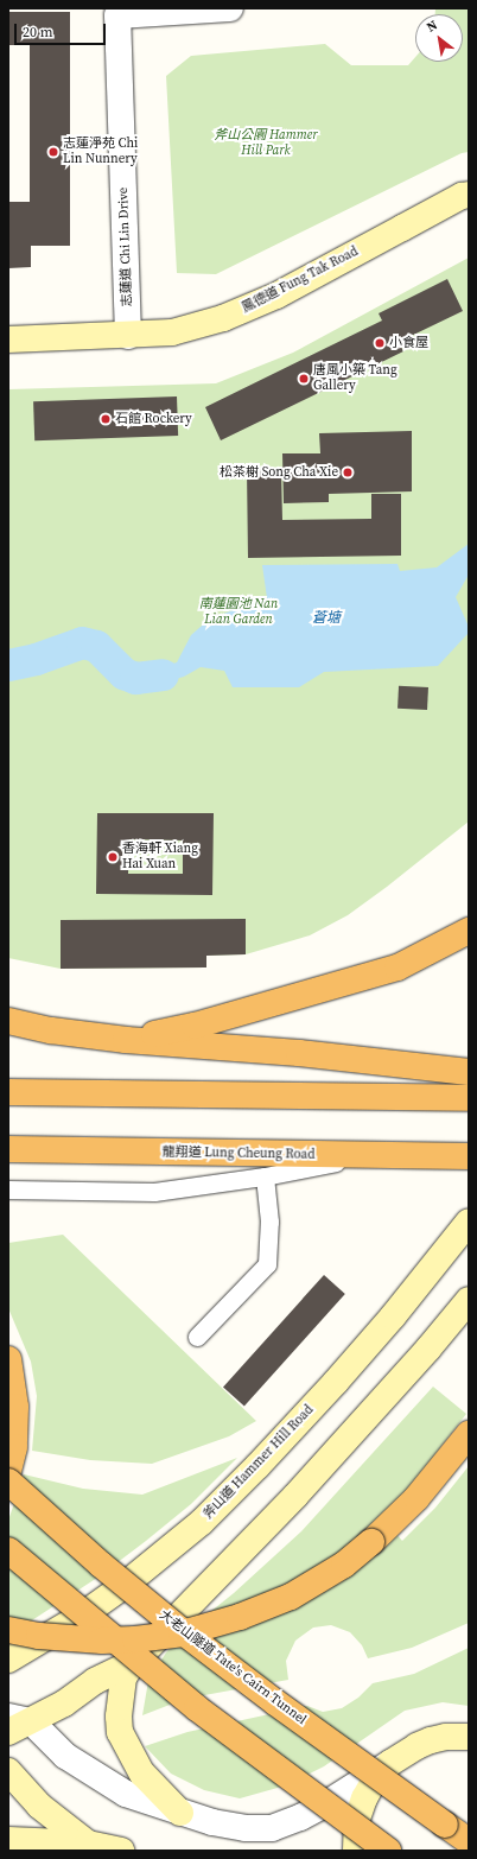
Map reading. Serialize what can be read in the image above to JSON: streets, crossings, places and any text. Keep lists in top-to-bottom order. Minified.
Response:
{"streets":{"highway":["龍翔道 Lung Cheung Road","大老山隧道 Tate's Cairn Tunnel"],"main road":["鳳德道 Fung Tak Road","斧山道 Hammer Hill Road"],"street":["志蓮道 Chi Lin Drive"]},"crossings":[["志蓮道 Chi Lin Drive","鳳德道 Fung Tak Road"]],"water":["蒼塘"],"parks":["斧山公園 Hammer Hill Park","南蓮園池 Nan Lian Garden"],"places":["志蓮淨苑 Chi Lin Nunnery","小食屋","唐風小築 Tang Gallery","石館 Rockery","松茶榭 Song Cha Xie","香海軒 Xiang Hai Xuan"],"scale_bar":"20 m","north":"top left"}
